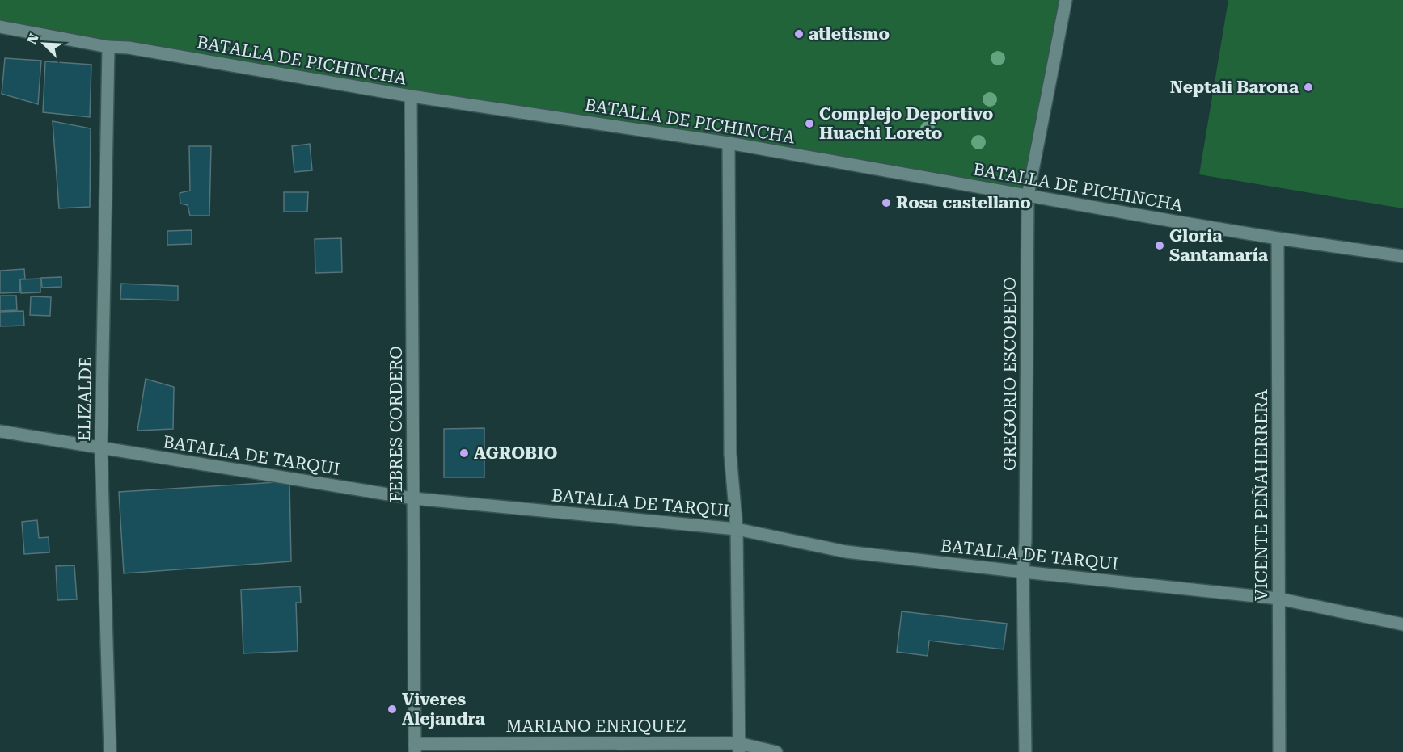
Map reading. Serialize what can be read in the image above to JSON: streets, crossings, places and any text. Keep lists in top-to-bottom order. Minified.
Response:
{"streets":{"street":["BATALLA DE PICHINCHA","GREGORIO ESCOBEDO","ELIZALDE","FEBRES CORDERO","BATALLA DE TARQUI","VICENTE PEÑAHERRERA","MARIANO ENRIQUEZ"]},"crossings":[["BATALLA DE PICHINCHA","GREGORIO ESCOBEDO"],["BATALLA DE PICHINCHA","ELIZALDE"],["BATALLA DE PICHINCHA","FEBRES CORDERO"],["BATALLA DE PICHINCHA","VICENTE PEÑAHERRERA"],["GREGORIO ESCOBEDO","BATALLA DE TARQUI"],["ELIZALDE","BATALLA DE TARQUI"],["FEBRES CORDERO","BATALLA DE TARQUI"],["FEBRES CORDERO","MARIANO ENRIQUEZ"],["BATALLA DE TARQUI","VICENTE PEÑAHERRERA"]],"places":["atletismo","Neptali Barona","Complejo Deportivo Huachi Loreto","Rosa castellano","Gloria Santamaría","AGROBIO","Viveres Alejandra"],"north":"top left"}
